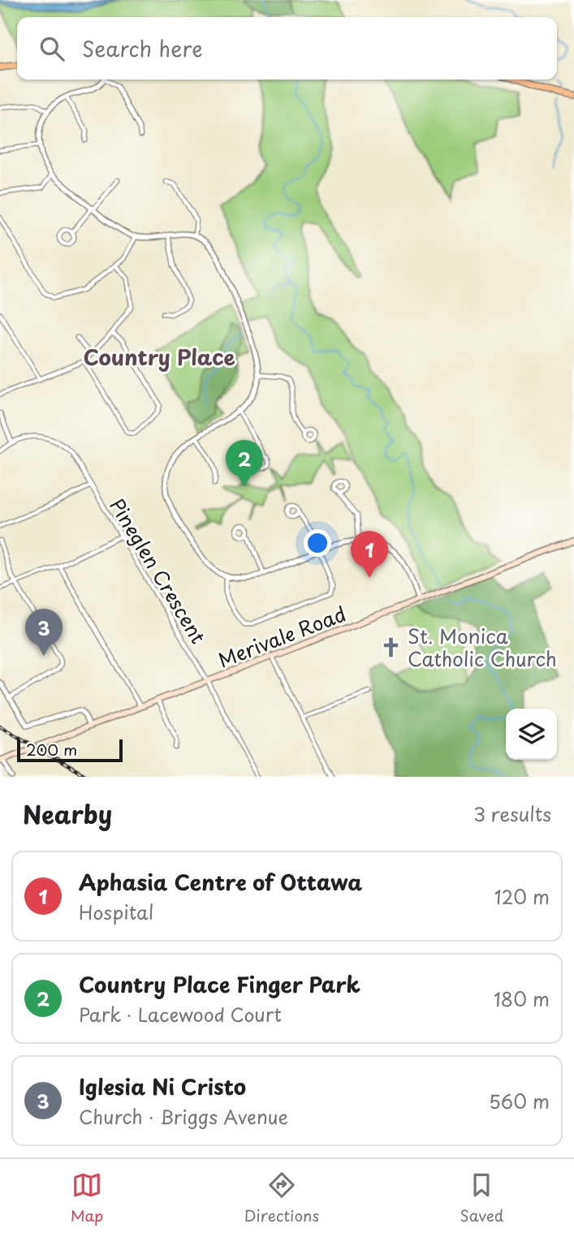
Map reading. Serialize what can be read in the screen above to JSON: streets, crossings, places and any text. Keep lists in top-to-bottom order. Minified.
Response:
{"streets":{"main road":["Merivale Road"],"street":["Pineglen Crescent"]},"crossings":[["Pineglen Crescent","Merivale Road"]],"districts":["Country Place"],"places":{"church":["St. Monica Catholic Church"]},"scale_bar":"200 m","page":{"search":"Search here","pins":["2","1","3"],"scale":"200 m","heading":["Nearby","3 results"],"list":[{"mark":"1","name":"Aphasia Centre of Ottawa","note":"Hospital","value":"120 m"},{"mark":"2","name":"Country Place Finger Park","note":"Park · Lacewood Court","value":"180 m"},{"mark":"3","name":"Iglesia Ni Cristo","note":"Church · Briggs Avenue","value":"560 m"}],"nav":["Map","Directions","Saved"]}}
